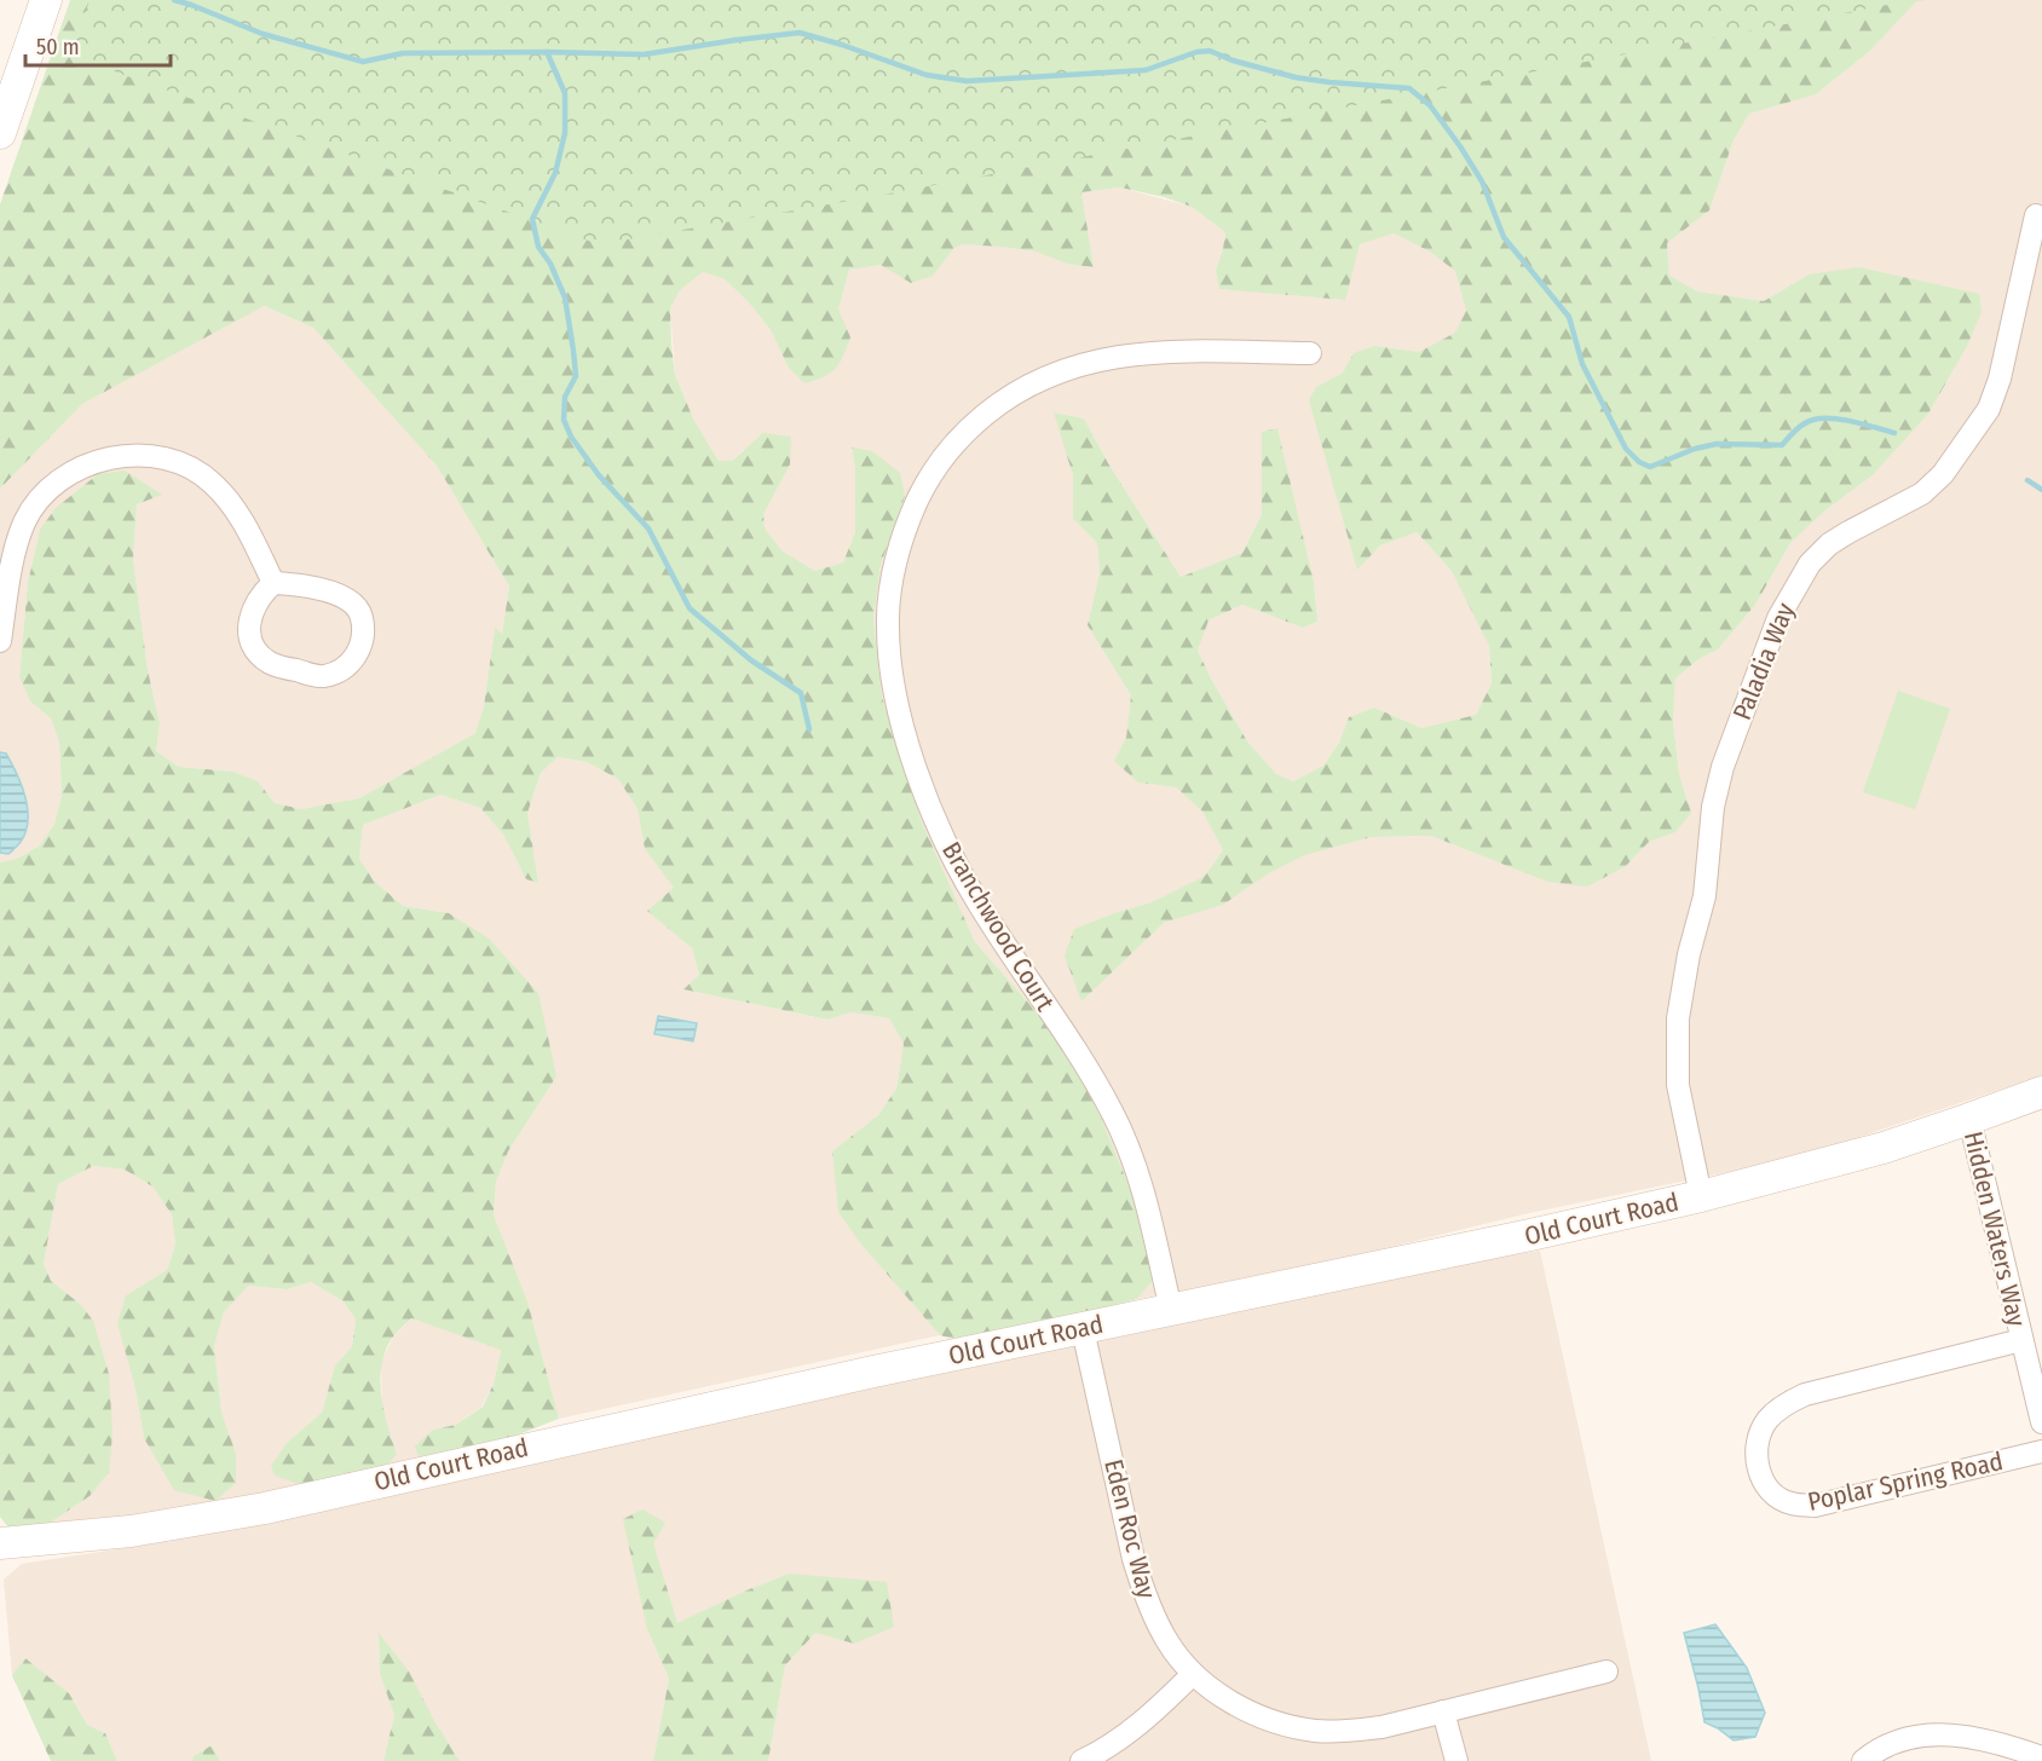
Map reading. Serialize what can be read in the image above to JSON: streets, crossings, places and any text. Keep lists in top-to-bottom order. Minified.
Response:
{"streets":{"main road":["Old Court Road"],"street":["Paladia Way","Branchwood Court","Hidden Waters Way","Poplar Spring Road","Eden Roc Way"]},"crossings":[["Paladia Way","Old Court Road"],["Branchwood Court","Old Court Road"],["Old Court Road","Hidden Waters Way"],["Old Court Road","Eden Roc Way"],["Hidden Waters Way","Poplar Spring Road"]],"scale_bar":"50 m"}
